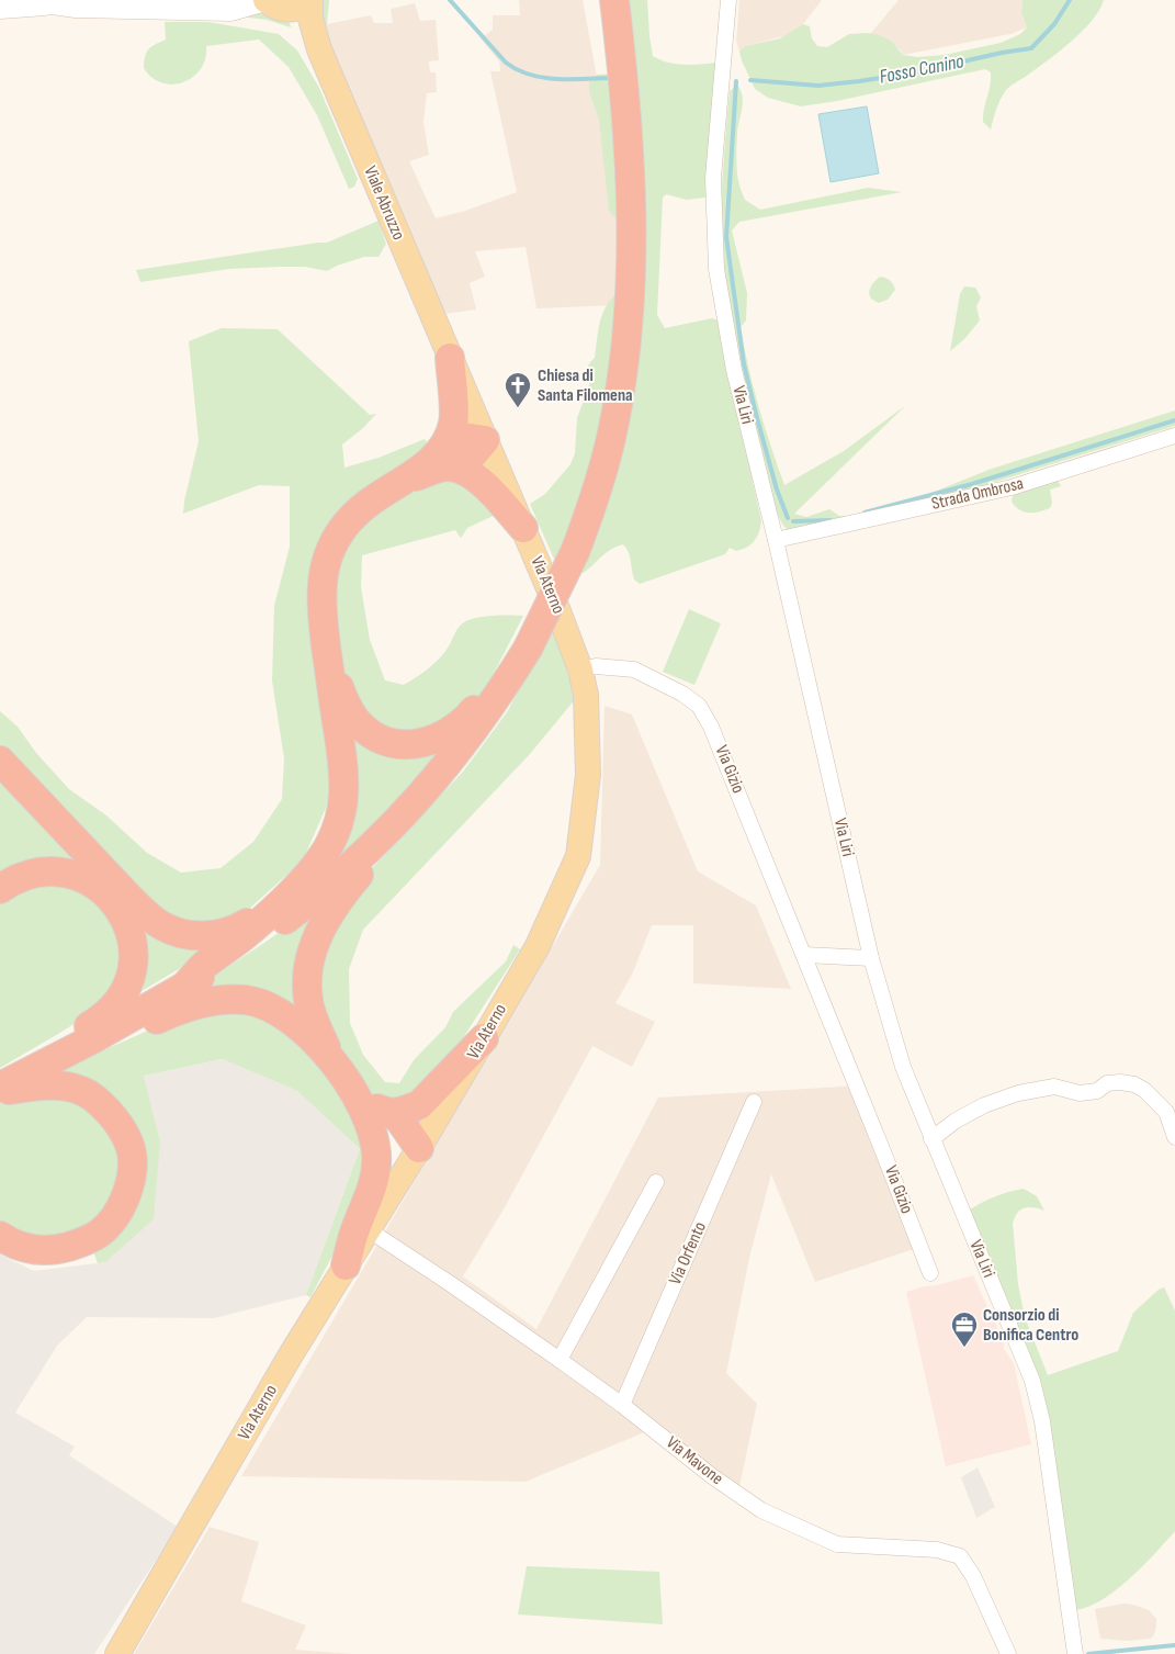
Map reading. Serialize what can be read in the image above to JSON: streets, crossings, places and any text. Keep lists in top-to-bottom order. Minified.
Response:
{"streets":{"main road":["Viale Abruzzo","Via Aterno"],"street":["Via Liri","Strada Ombrosa","Via Gizio","Via Orfento","Via Mavone"]},"crossings":[["Viale Abruzzo","Via Aterno"],["Via Liri","Strada Ombrosa"],["Via Aterno","Via Gizio"],["Via Aterno","Via Mavone"],["Via Orfento","Via Mavone"]],"water":["Fosso Canino"],"places":{"church":["Chiesa di Santa Filomena"],"office":["Consorzio di Bonifica Centro"]}}
